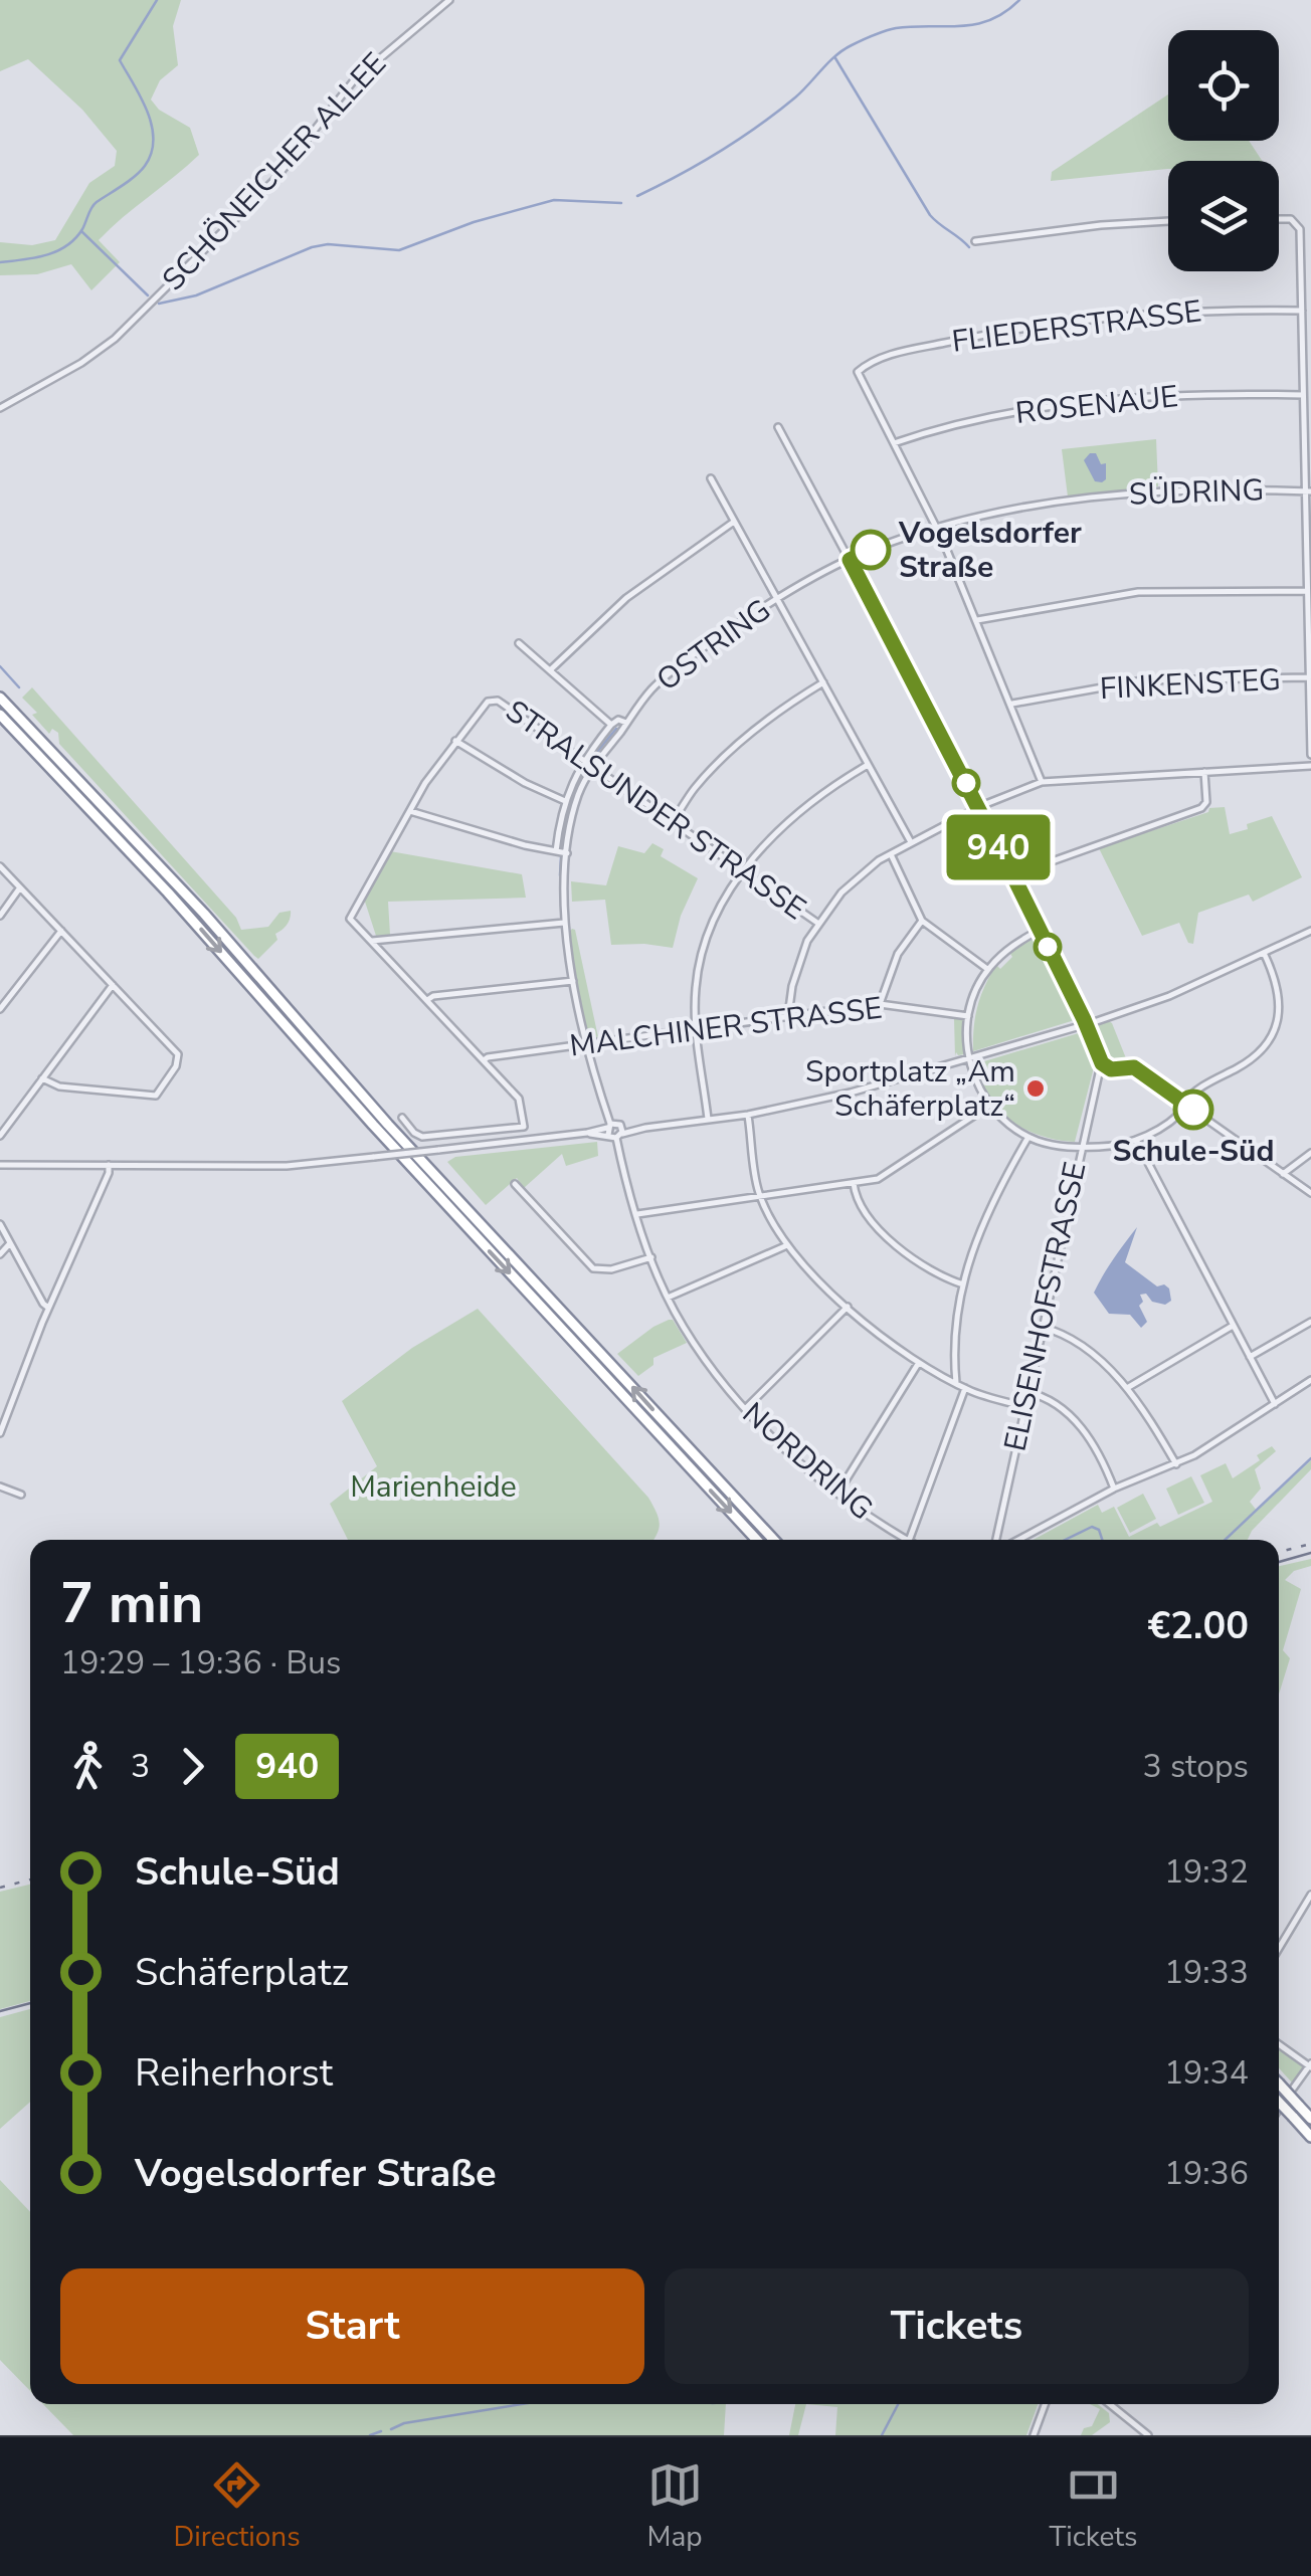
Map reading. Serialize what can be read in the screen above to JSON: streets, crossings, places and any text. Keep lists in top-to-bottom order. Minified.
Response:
{"streets":{"street":["SCHÖNEICHER ALLEE","FLIEDERSTRASSE","ROSENAUE","SÜDRING","OSTRING","FINKENSTEG","STRALSUNDER STRASSE","MALCHINER STRASSE","ELISENHOFSTRASSE","NORDRING"]},"crossings":[["FLIEDERSTRASSE","ROSENAUE"],["SÜDRING","OSTRING"],["OSTRING","STRALSUNDER STRASSE"],["OSTRING","MALCHINER STRASSE"]],"parks":["Marienheide"],"places":["Vogelsdorfer Straße","Sportplatz „Am Schäferplatz“","Schule-Süd"],"lines":["bus line 940"],"page":{"on_map":"940","heading":["7 min","19:29 – 19:36 · Bus","€2.00"],"legs":["3","940","3 stops"],"list":[{"name":"Schule-Süd","value":"19:32"},{"name":"Schäferplatz","value":"19:33"},{"name":"Reiherhorst","value":"19:34"},{"name":"Vogelsdorfer Straße","value":"19:36"}],"buttons":["Start","Tickets"],"tabs":["Directions","Map","Tickets"]}}
